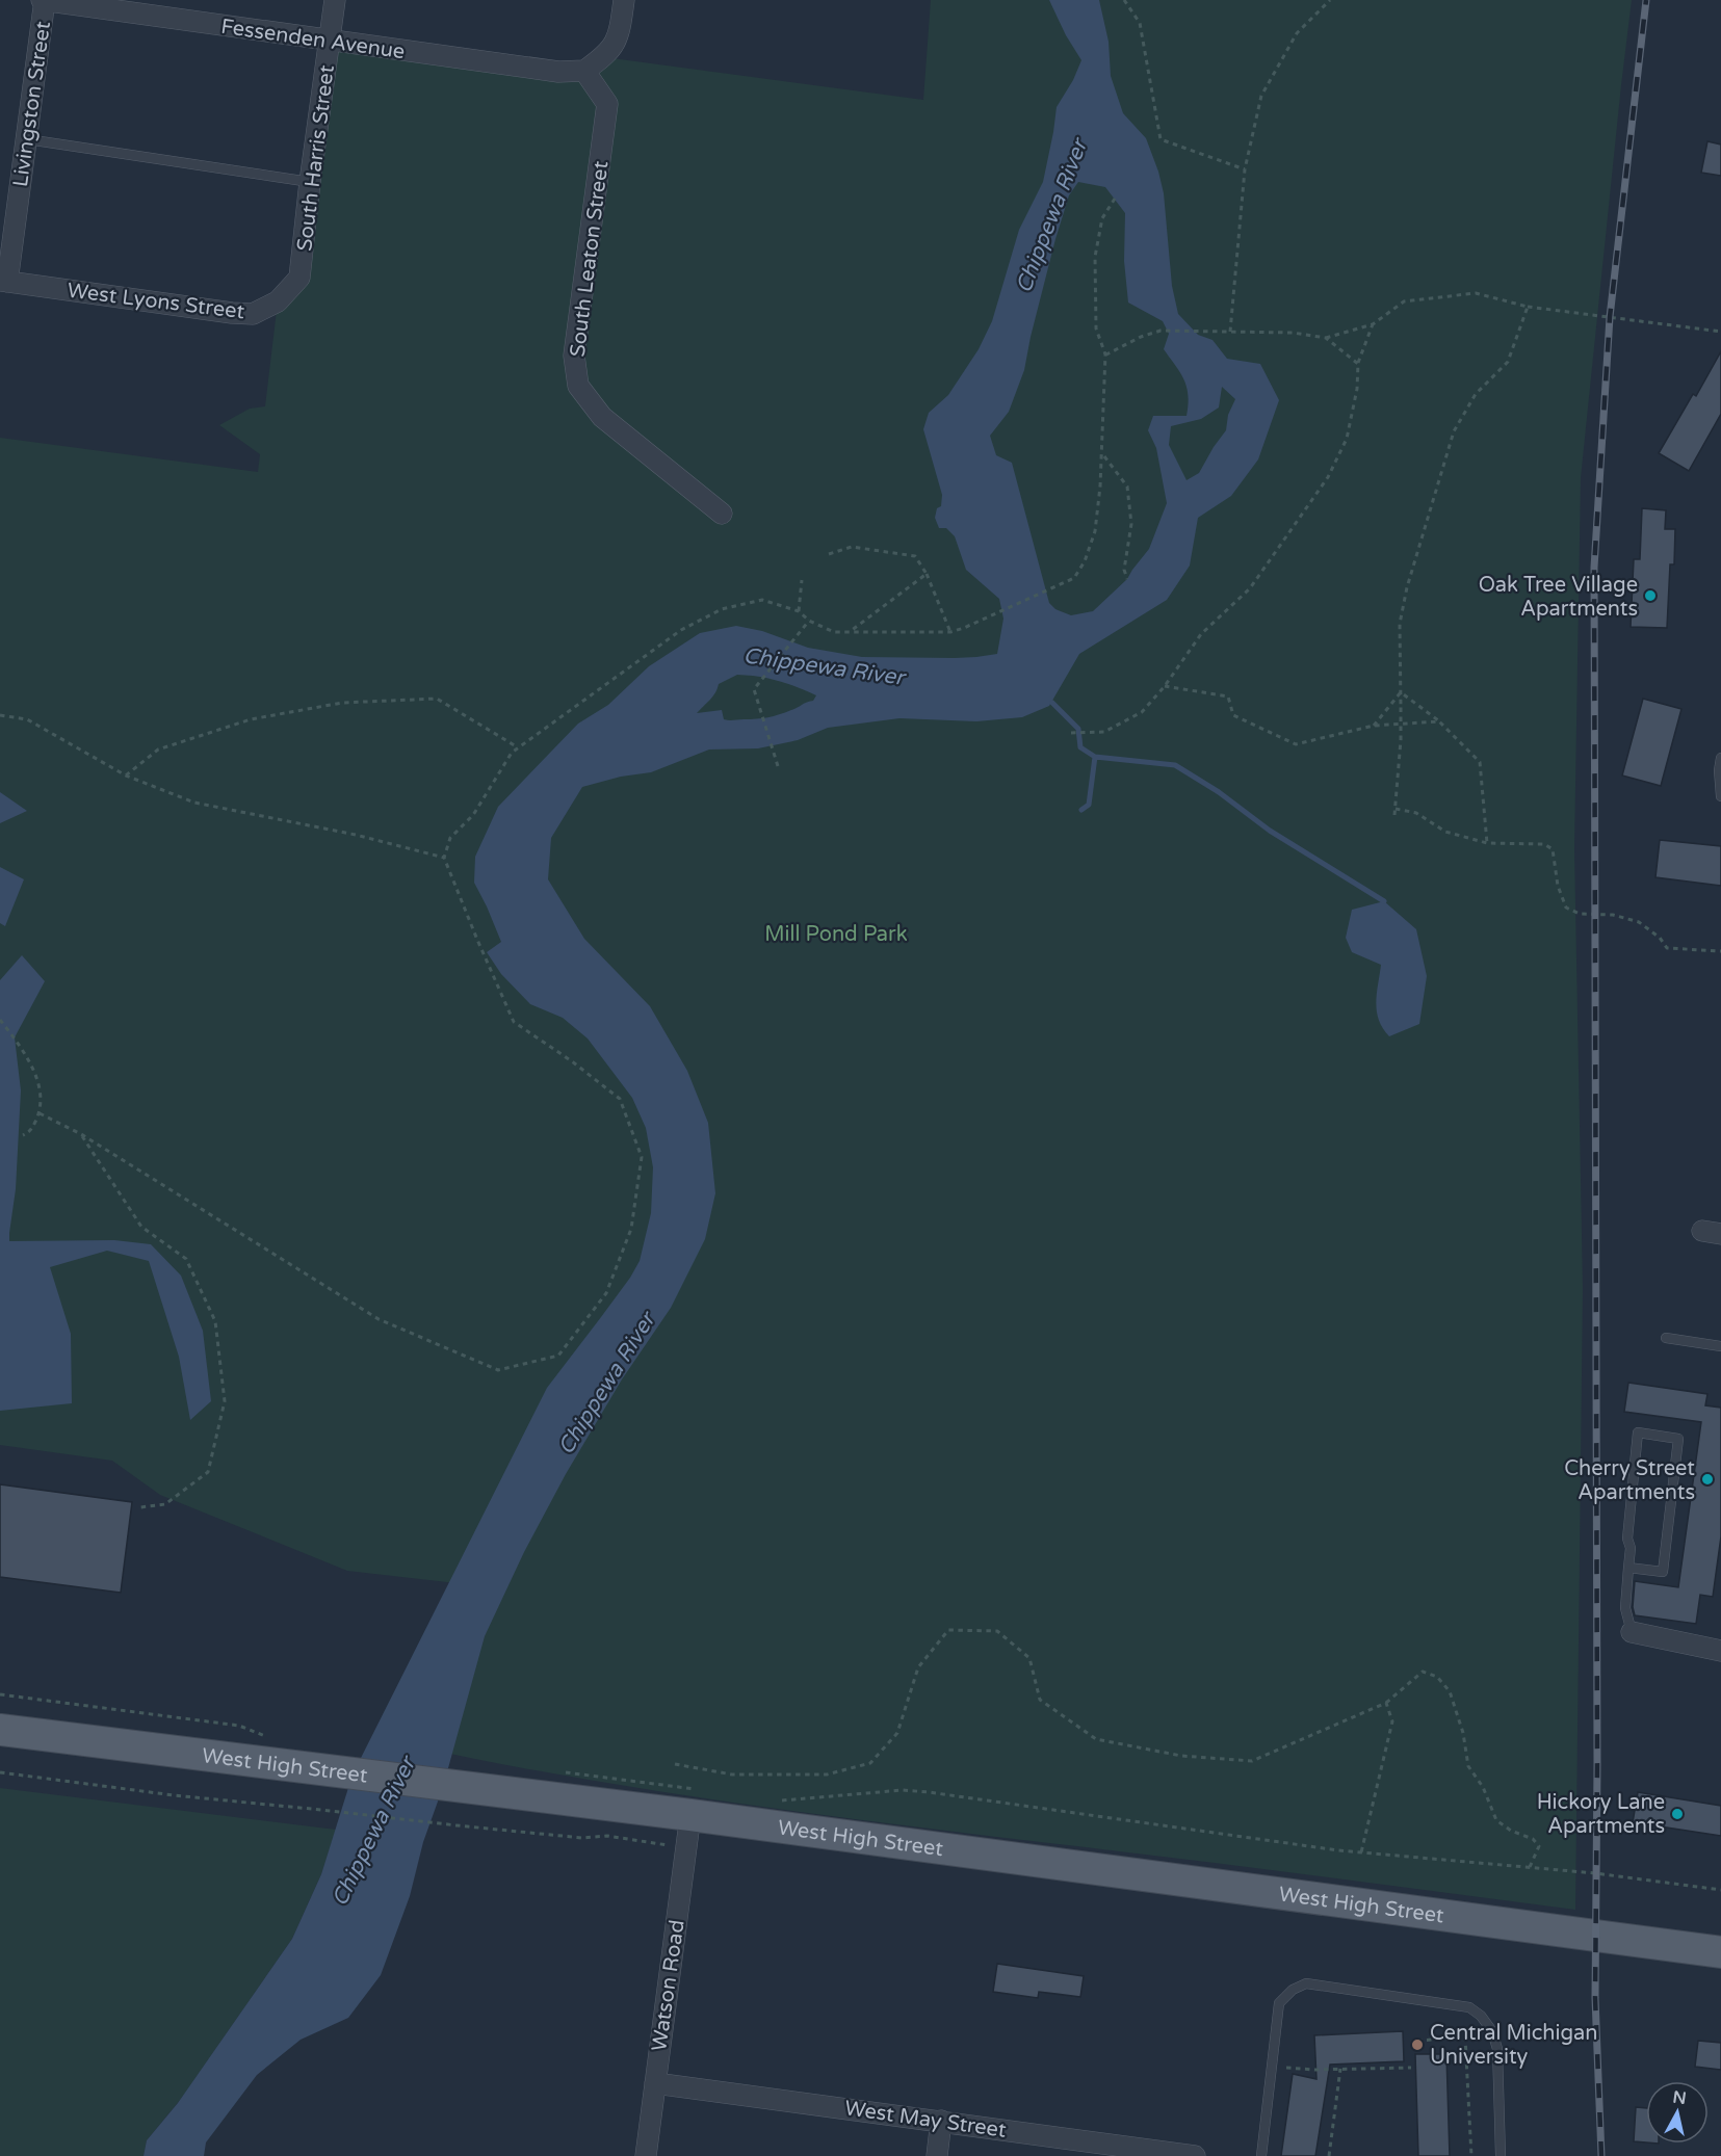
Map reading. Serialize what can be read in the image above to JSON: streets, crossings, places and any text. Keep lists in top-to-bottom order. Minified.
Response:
{"streets":{"main road":["West High Street"],"street":["Fessenden Avenue","Livingston Street","South Harris Street","South Leaton Street","West Lyons Street","Watson Road","West May Street"]},"crossings":[["Fessenden Avenue","Livingston Street"],["Fessenden Avenue","South Harris Street"],["Fessenden Avenue","South Leaton Street"],["Livingston Street","West Lyons Street"],["South Harris Street","West Lyons Street"],["West High Street","Watson Road"],["Watson Road","West May Street"]],"water":["Chippewa River"],"parks":["Mill Pond Park"],"places":["Oak Tree Village Apartments","Cherry Street Apartments","Hickory Lane Apartments","Central Michigan University"],"north":"top"}
